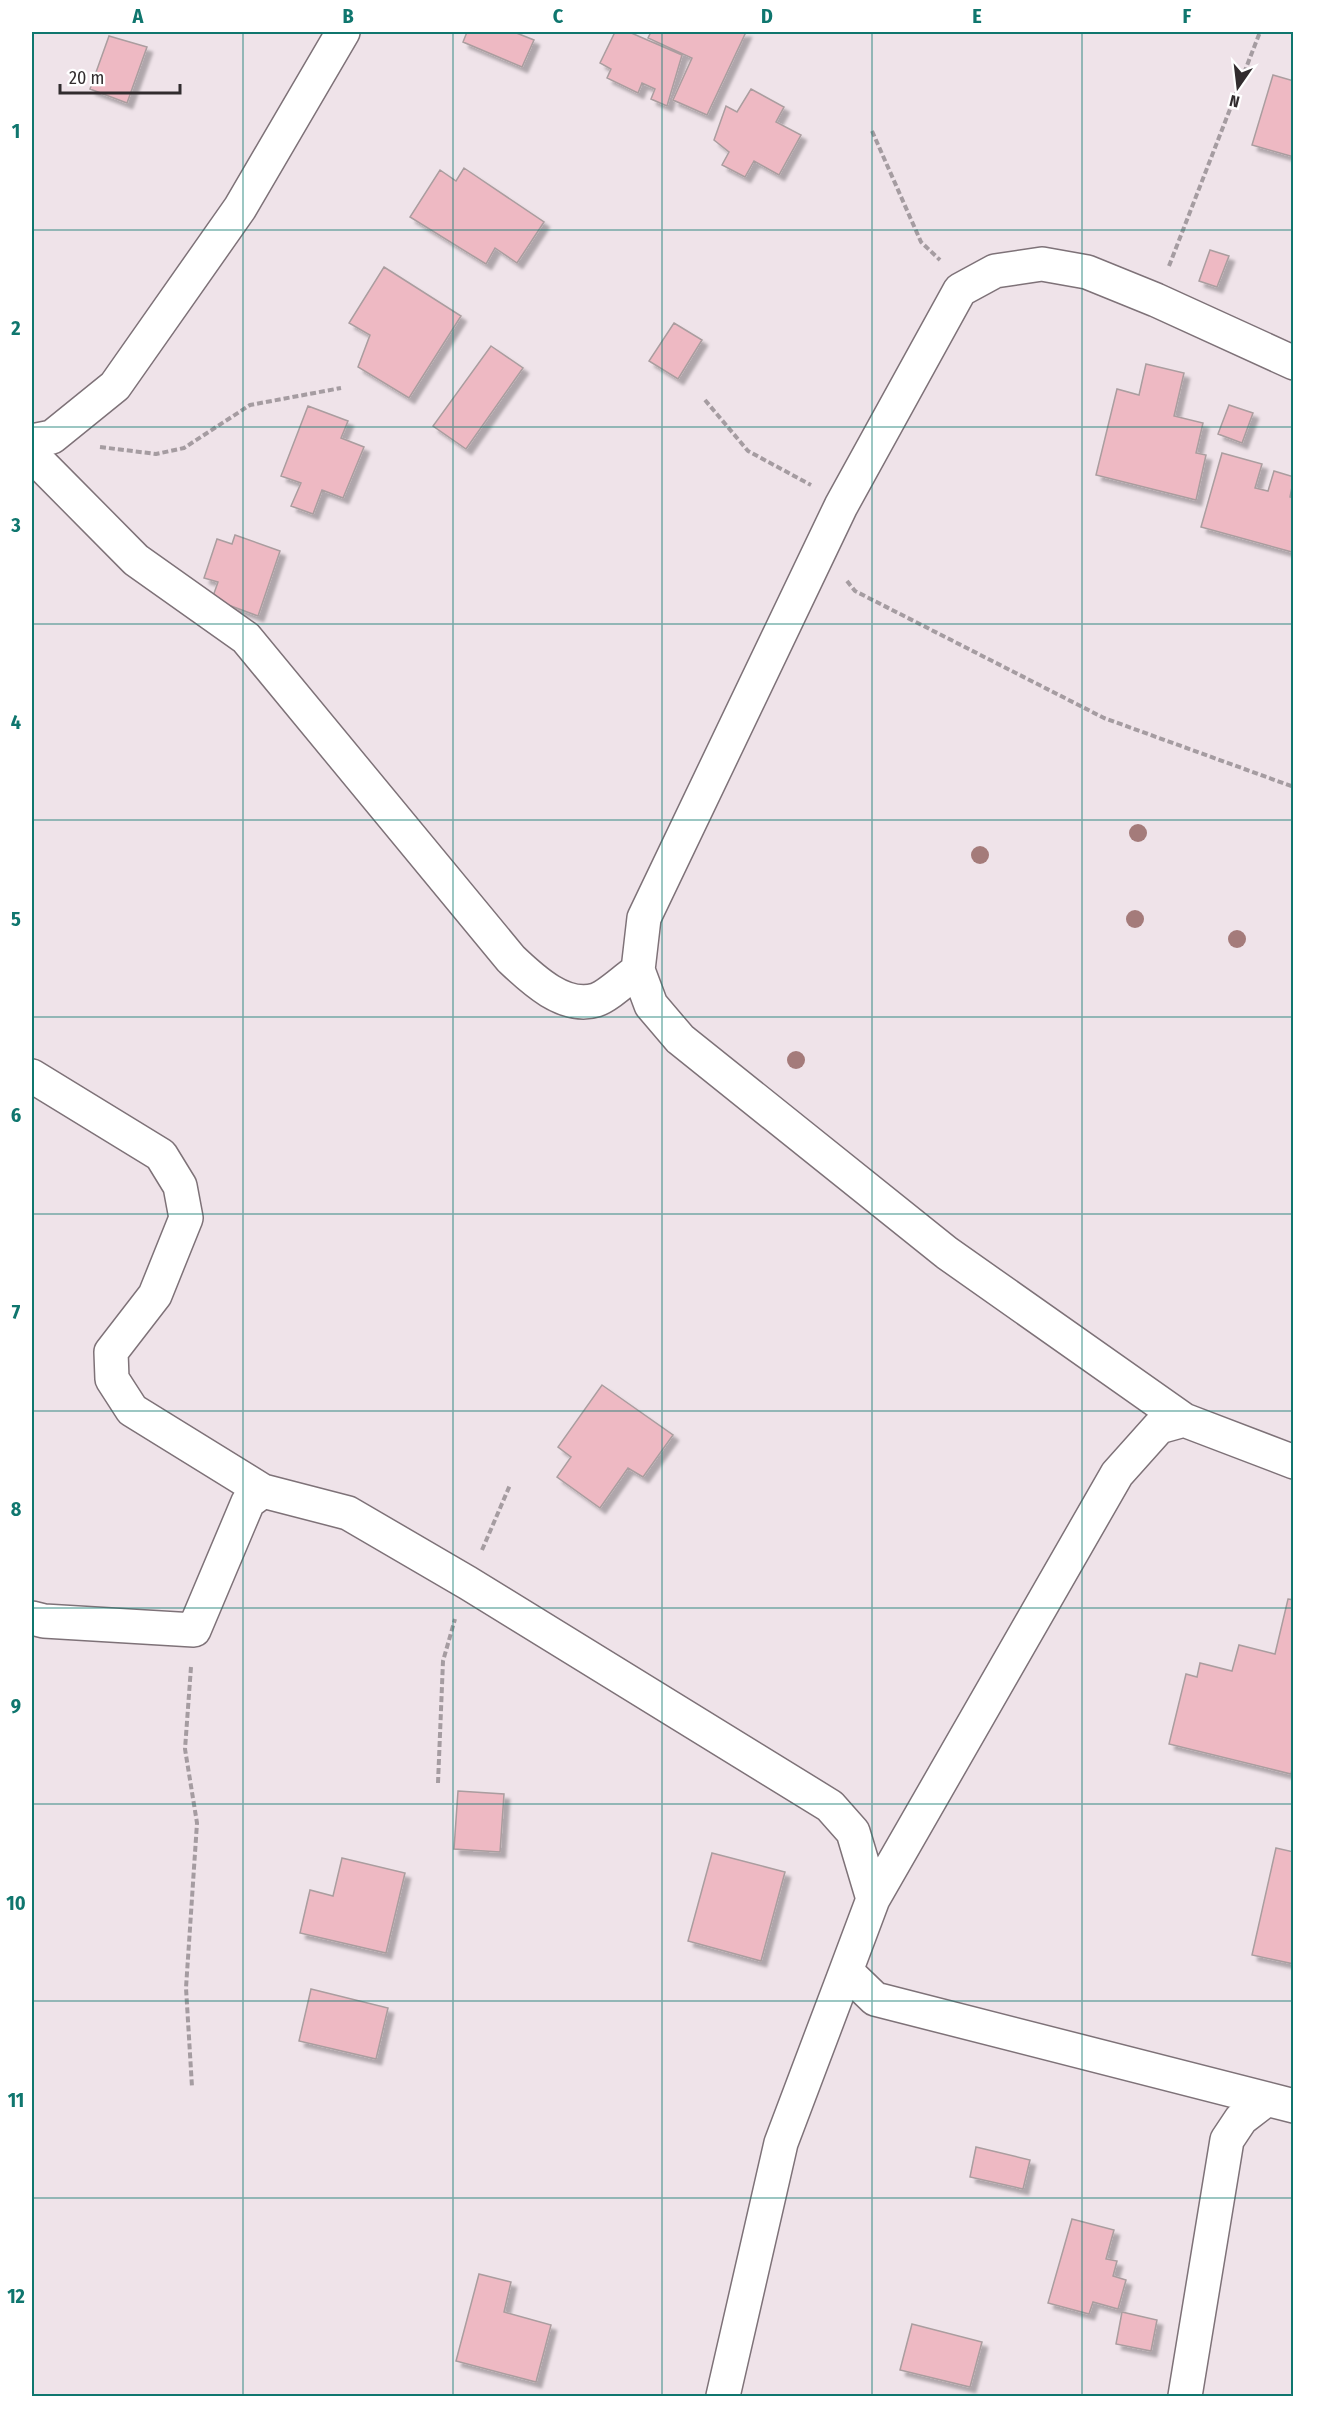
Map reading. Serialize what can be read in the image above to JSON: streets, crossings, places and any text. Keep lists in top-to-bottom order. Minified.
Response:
{"scale_bar":"20 m","north":"bottom","grid":{"columns":["A","B","C","D","E","F"],"rows":["1","2","3","4","5","6","7","8","9","10","11","12"]}}
